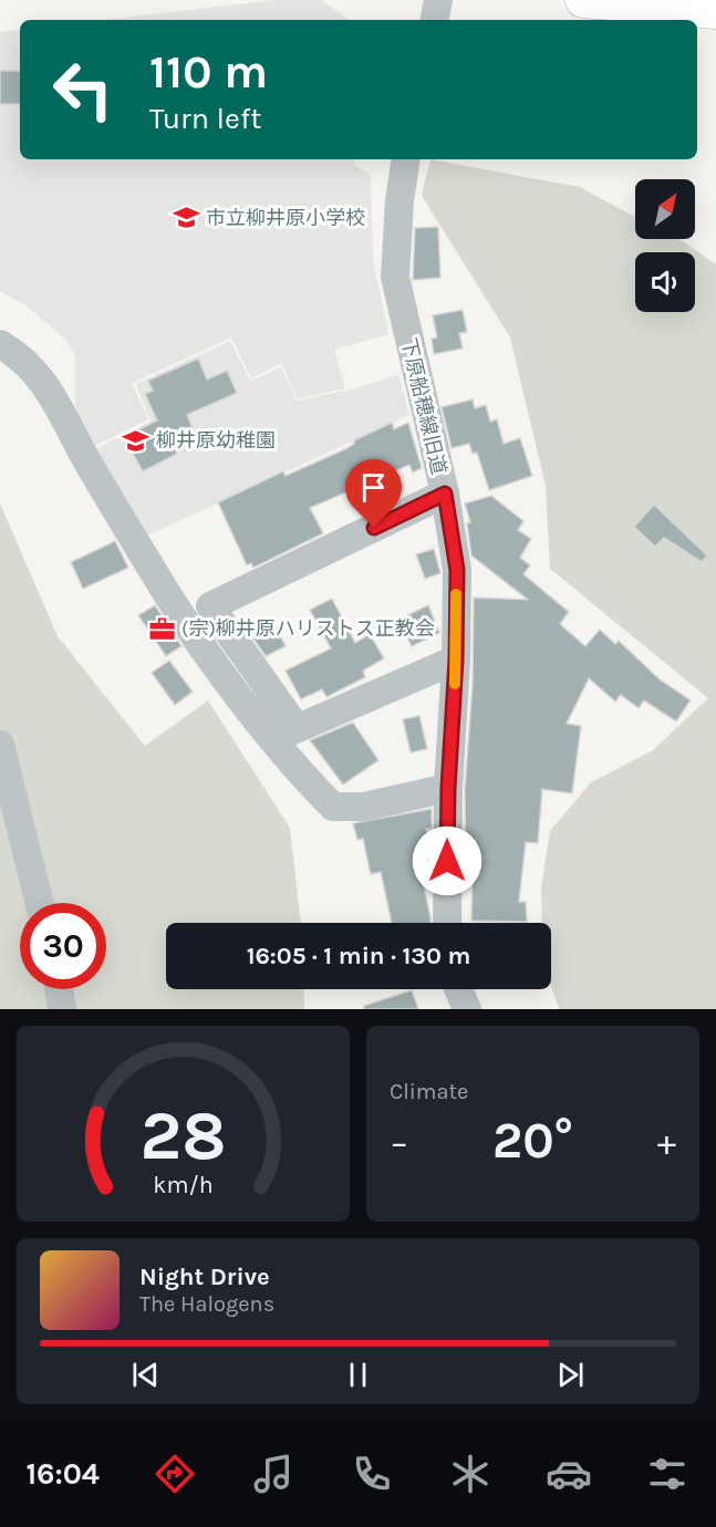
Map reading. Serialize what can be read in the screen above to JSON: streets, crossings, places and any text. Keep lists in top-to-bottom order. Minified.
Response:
{"streets":{"street":["下原船穂線旧道"]},"places":{"school or university":["市立柳井原小学校","柳井原幼稚園"],"office":["(宗)柳井原ハリストス正教会"]},"north":"top right","page":{"turn":["110 m","Turn left"],"limit":"30","trip":"16:05 · 1 min · 130 m","tile":"Climate","heat":["−","20°","+"],"song":["Night Drive","The Halogens"],"tabs":"16:04","gauge":["28","km/h"]}}
